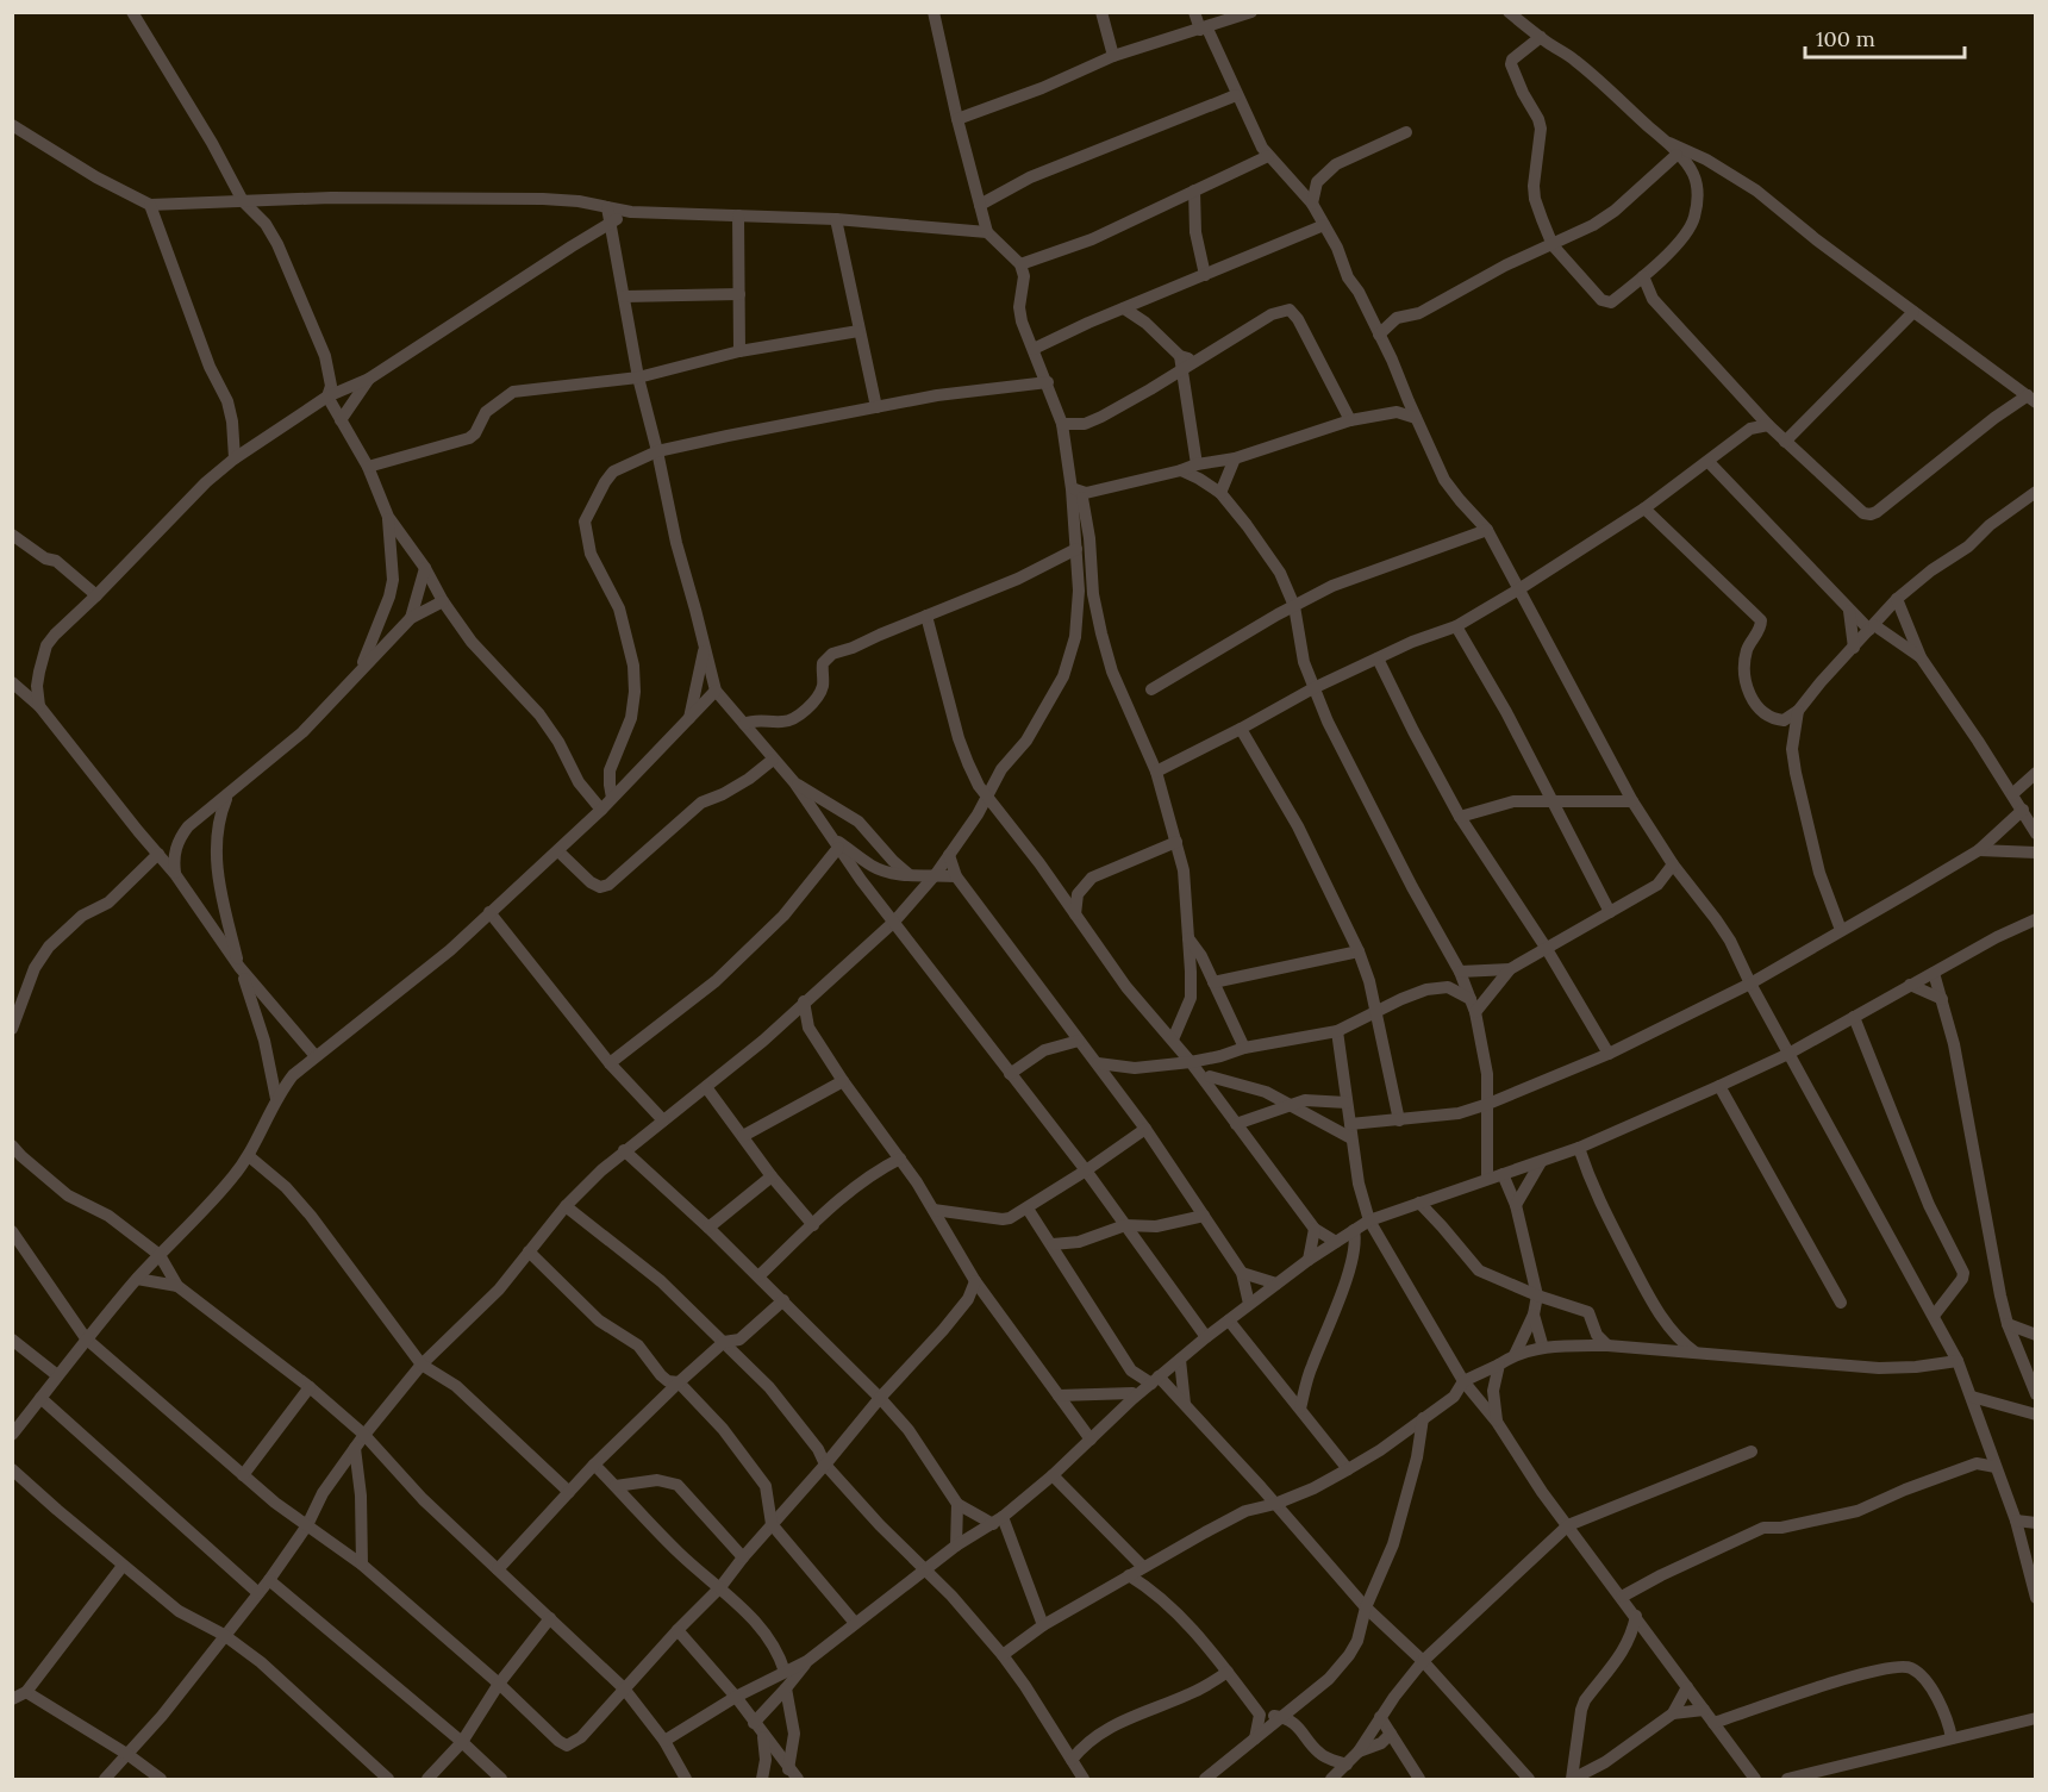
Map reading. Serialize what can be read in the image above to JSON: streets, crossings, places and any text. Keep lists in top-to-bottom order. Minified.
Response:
{"scale_bar":"100 m"}
